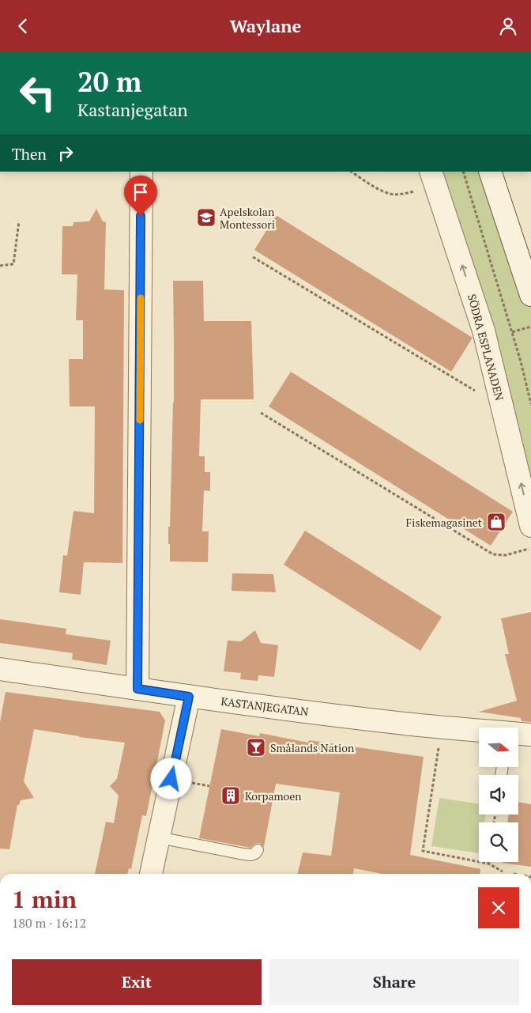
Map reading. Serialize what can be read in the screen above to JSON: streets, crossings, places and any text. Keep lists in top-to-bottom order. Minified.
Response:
{"streets":{"street":["SÖDRA ESPLANADEN","KASTANJEGATAN"]},"places":{"school or university":["Apelskolan Montessori"],"shop":["Fiskemagasinet"],"bar":["Smålands Nation"],"building":["Korpamoen"]},"north":"right","page":{"header":"Waylane","turn":["20 m","Kastanjegatan"],"then":"Then","heading":["1 min","180 m · 16:12"],"buttons":["Exit","Share"]}}
